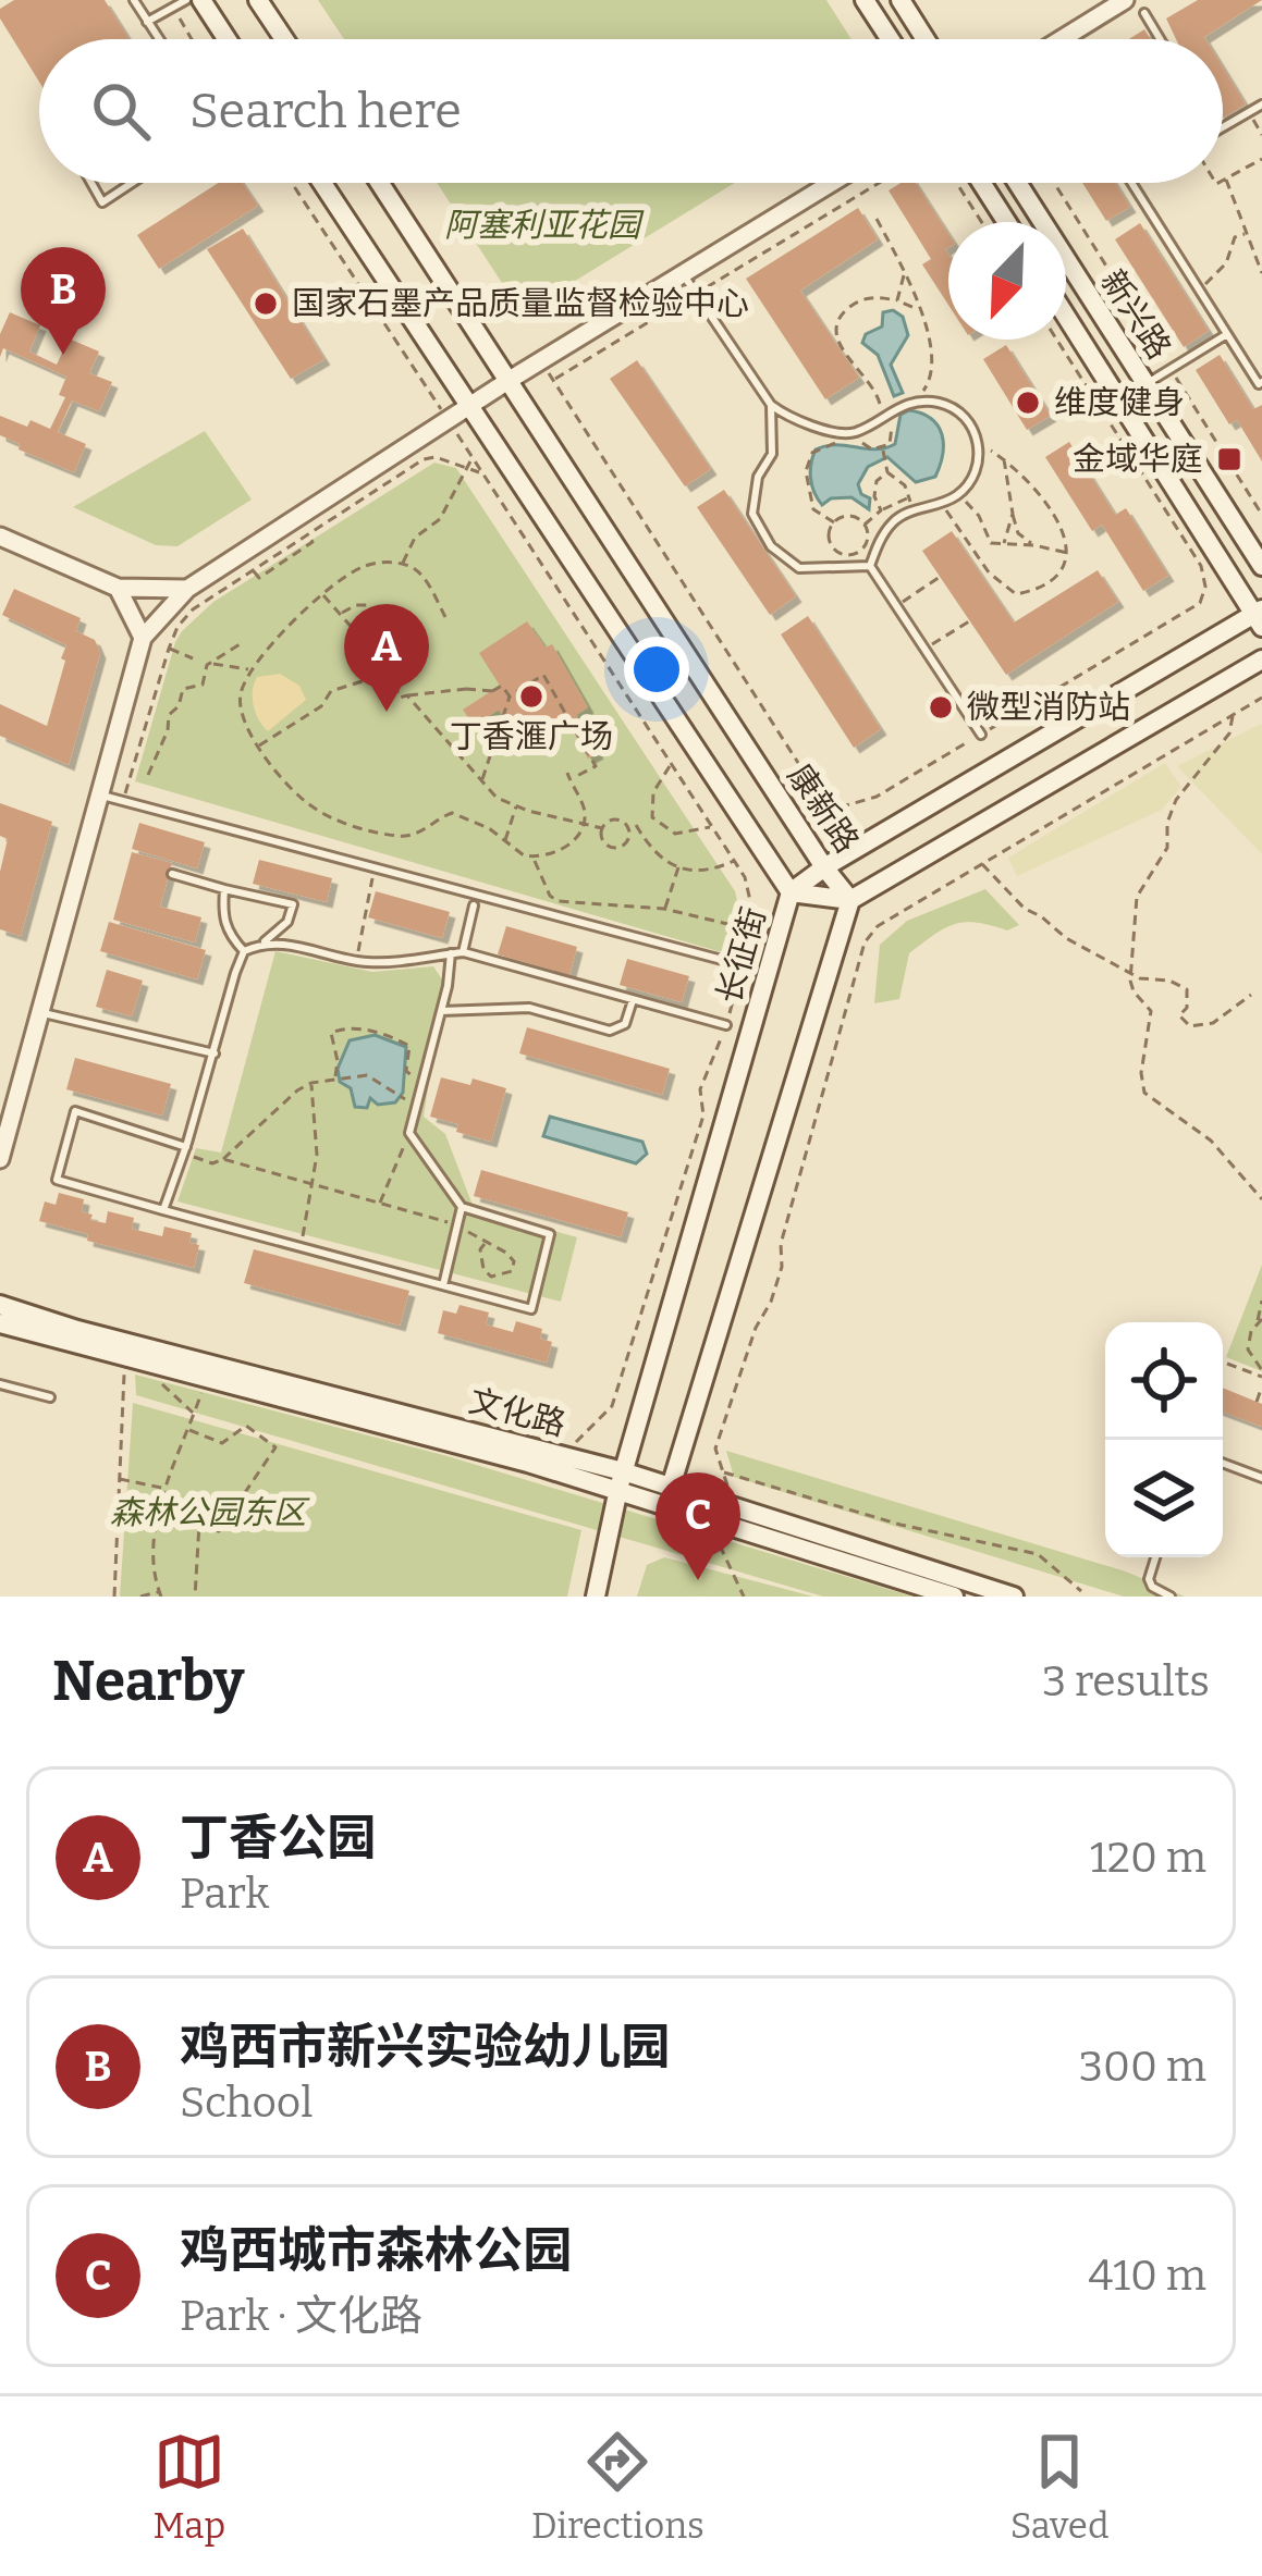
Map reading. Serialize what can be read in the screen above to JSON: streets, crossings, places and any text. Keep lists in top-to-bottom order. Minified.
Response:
{"streets":{"main road":["新兴路","康新路","长征街","文化路"]},"crossings":[["新兴路","长征街"],["康新路","长征街"],["长征街","文化路"]],"parks":["阿塞利亚花园","森林公园东区"],"places":{"other":["国家石墨产品质量监督检验中心","维度健身","丁香滙广场","微型消防站"],"transit":["金域华庭"]},"north":"bottom left","page":{"search":"Search here","pins":["B","A","C"],"heading":["Nearby","3 results"],"list":[{"mark":"A","name":"丁香公园","note":"Park","value":"120 m"},{"mark":"B","name":"鸡西市新兴实验幼儿园","note":"School","value":"300 m"},{"mark":"C","name":"鸡西城市森林公园","note":"Park · 文化路","value":"410 m"}],"nav":["Map","Directions","Saved"]}}
